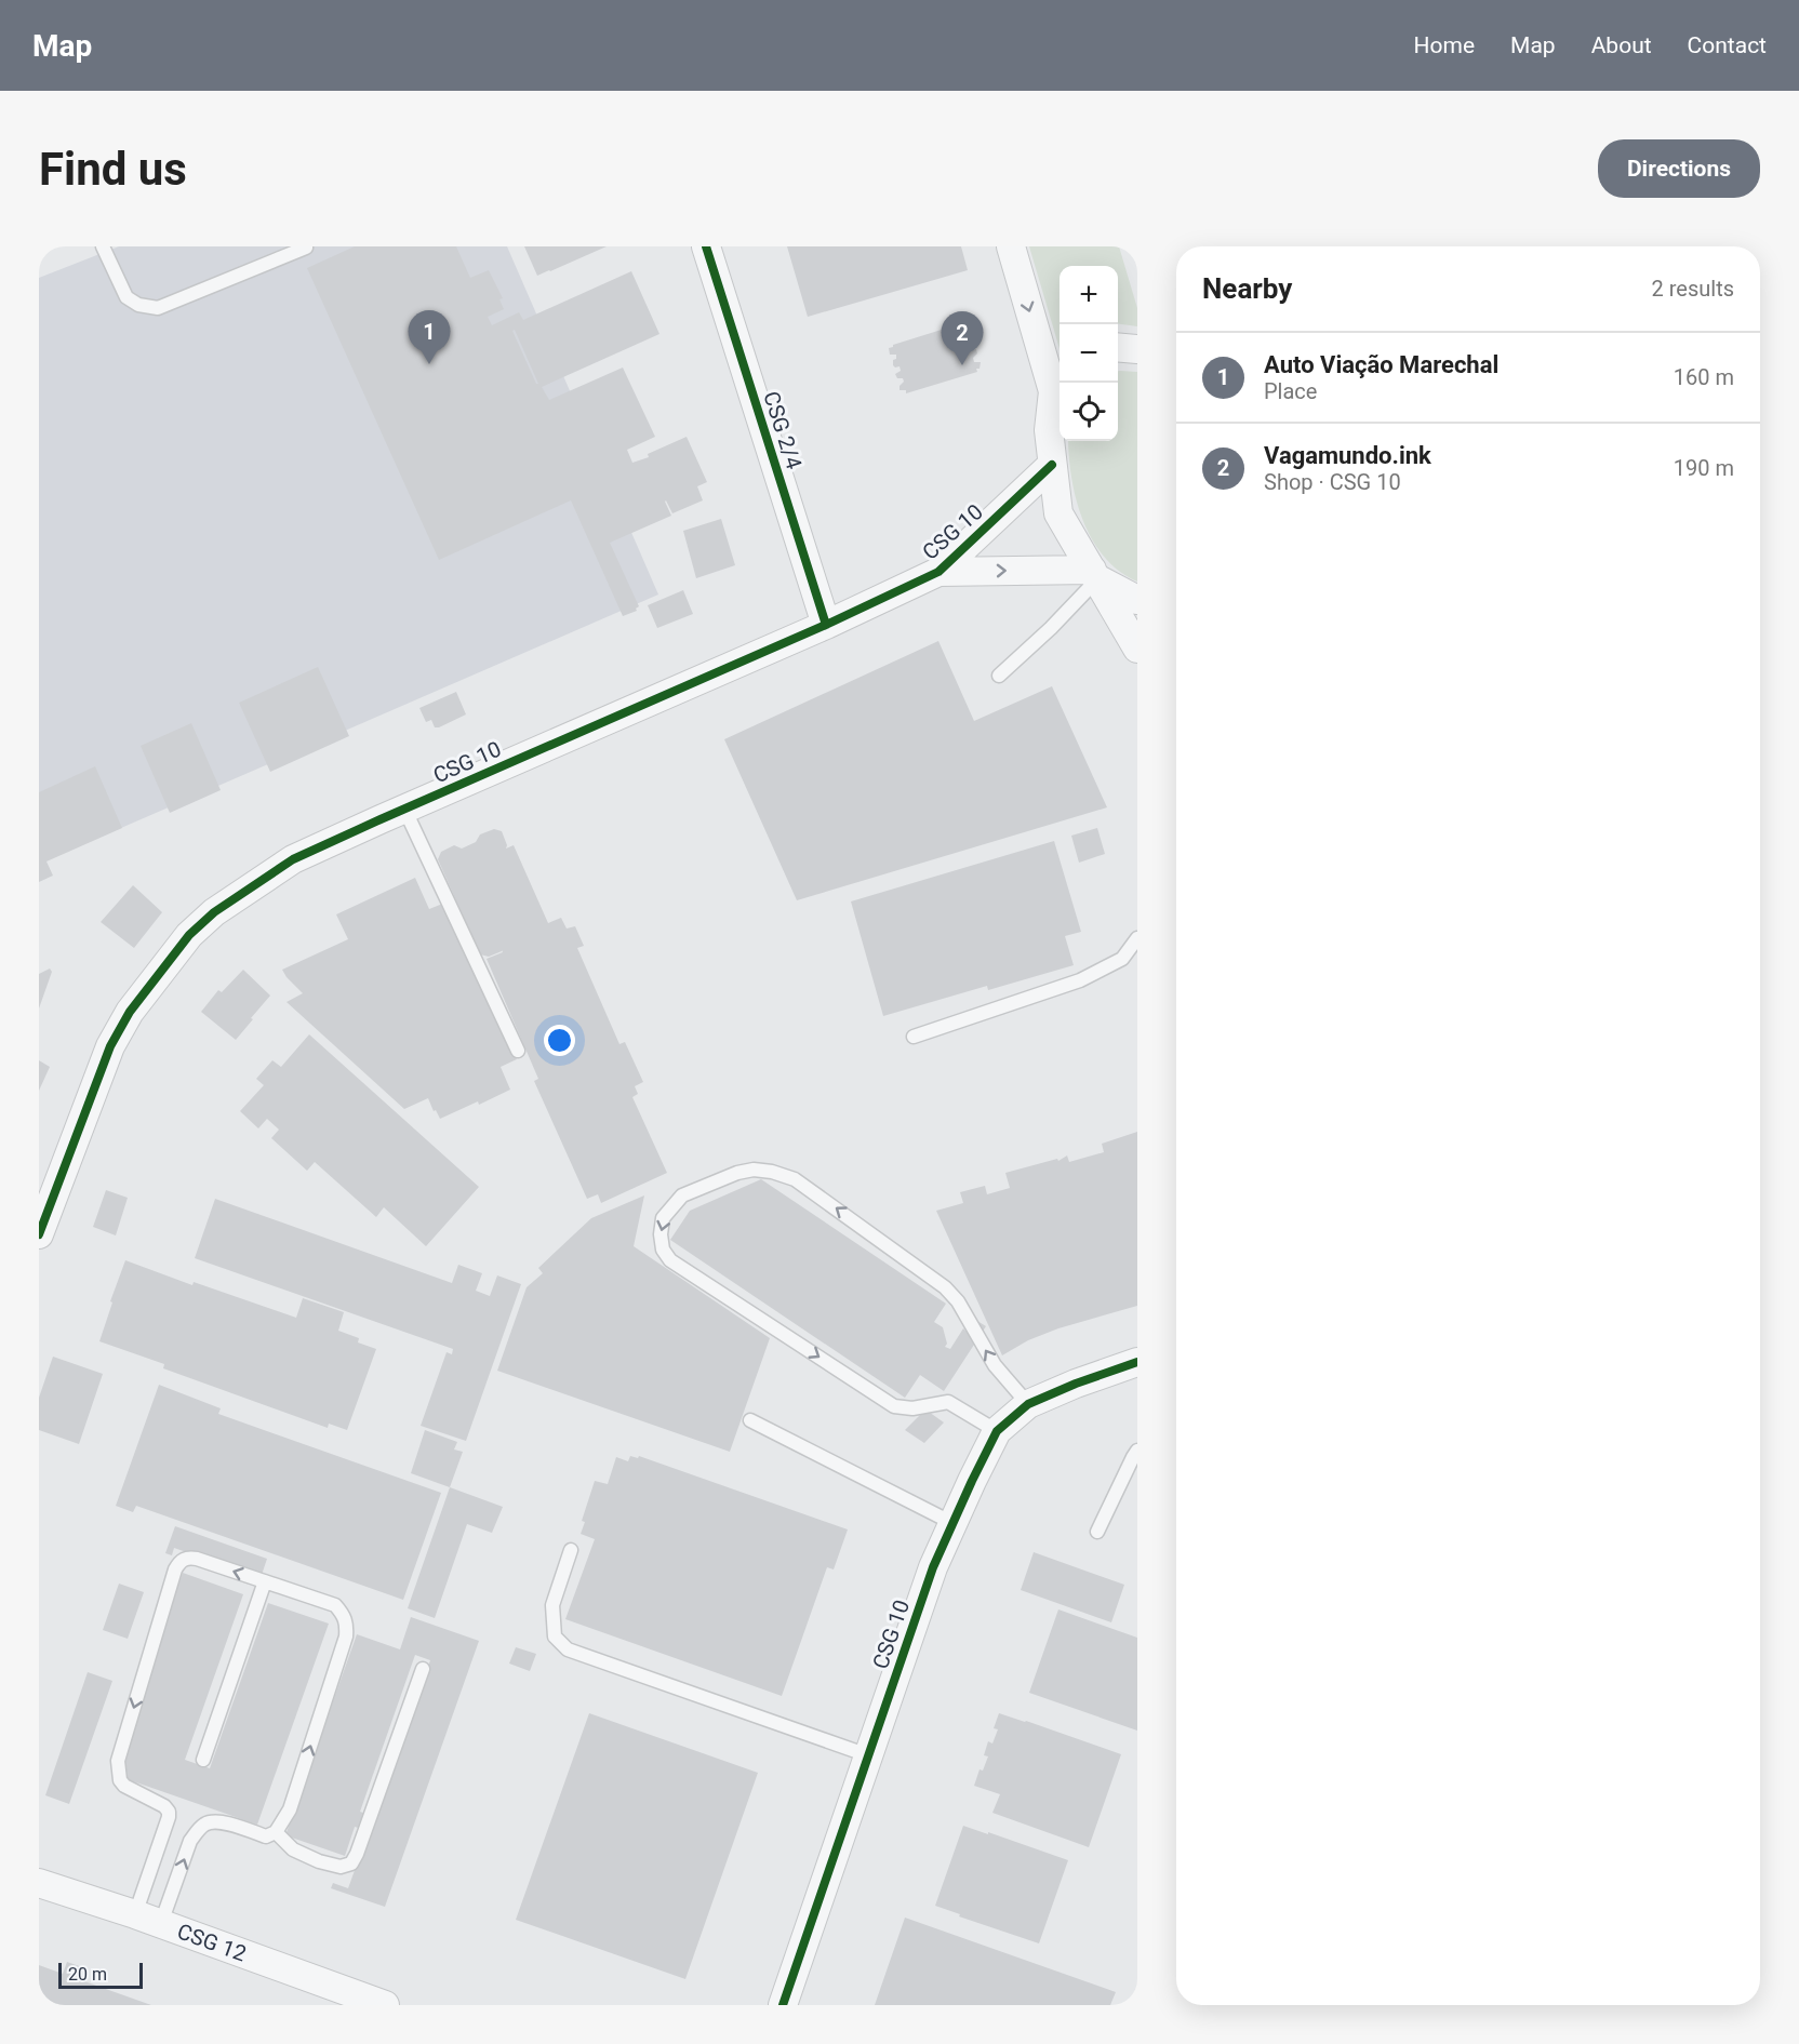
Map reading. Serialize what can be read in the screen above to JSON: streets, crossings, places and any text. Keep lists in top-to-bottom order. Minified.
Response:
{"streets":{"street":["CSG 2/4","CSG 10","CSG 12"]},"crossings":[["CSG 2/4","CSG 10"]],"scale_bar":"20 m","page":{"header":"Map","nav":["Home","Map","About","Contact"],"buttons":"Directions","title":"Find us","heading":["Nearby","2 results"],"map_buttons":["+","−"],"pins":["1","2"],"list":[{"mark":"1","name":"Auto Viação Marechal","note":"Place","value":"160 m"},{"mark":"2","name":"Vagamundo.ink","note":"Shop · CSG 10","value":"190 m"}],"scale":"20 m"}}
